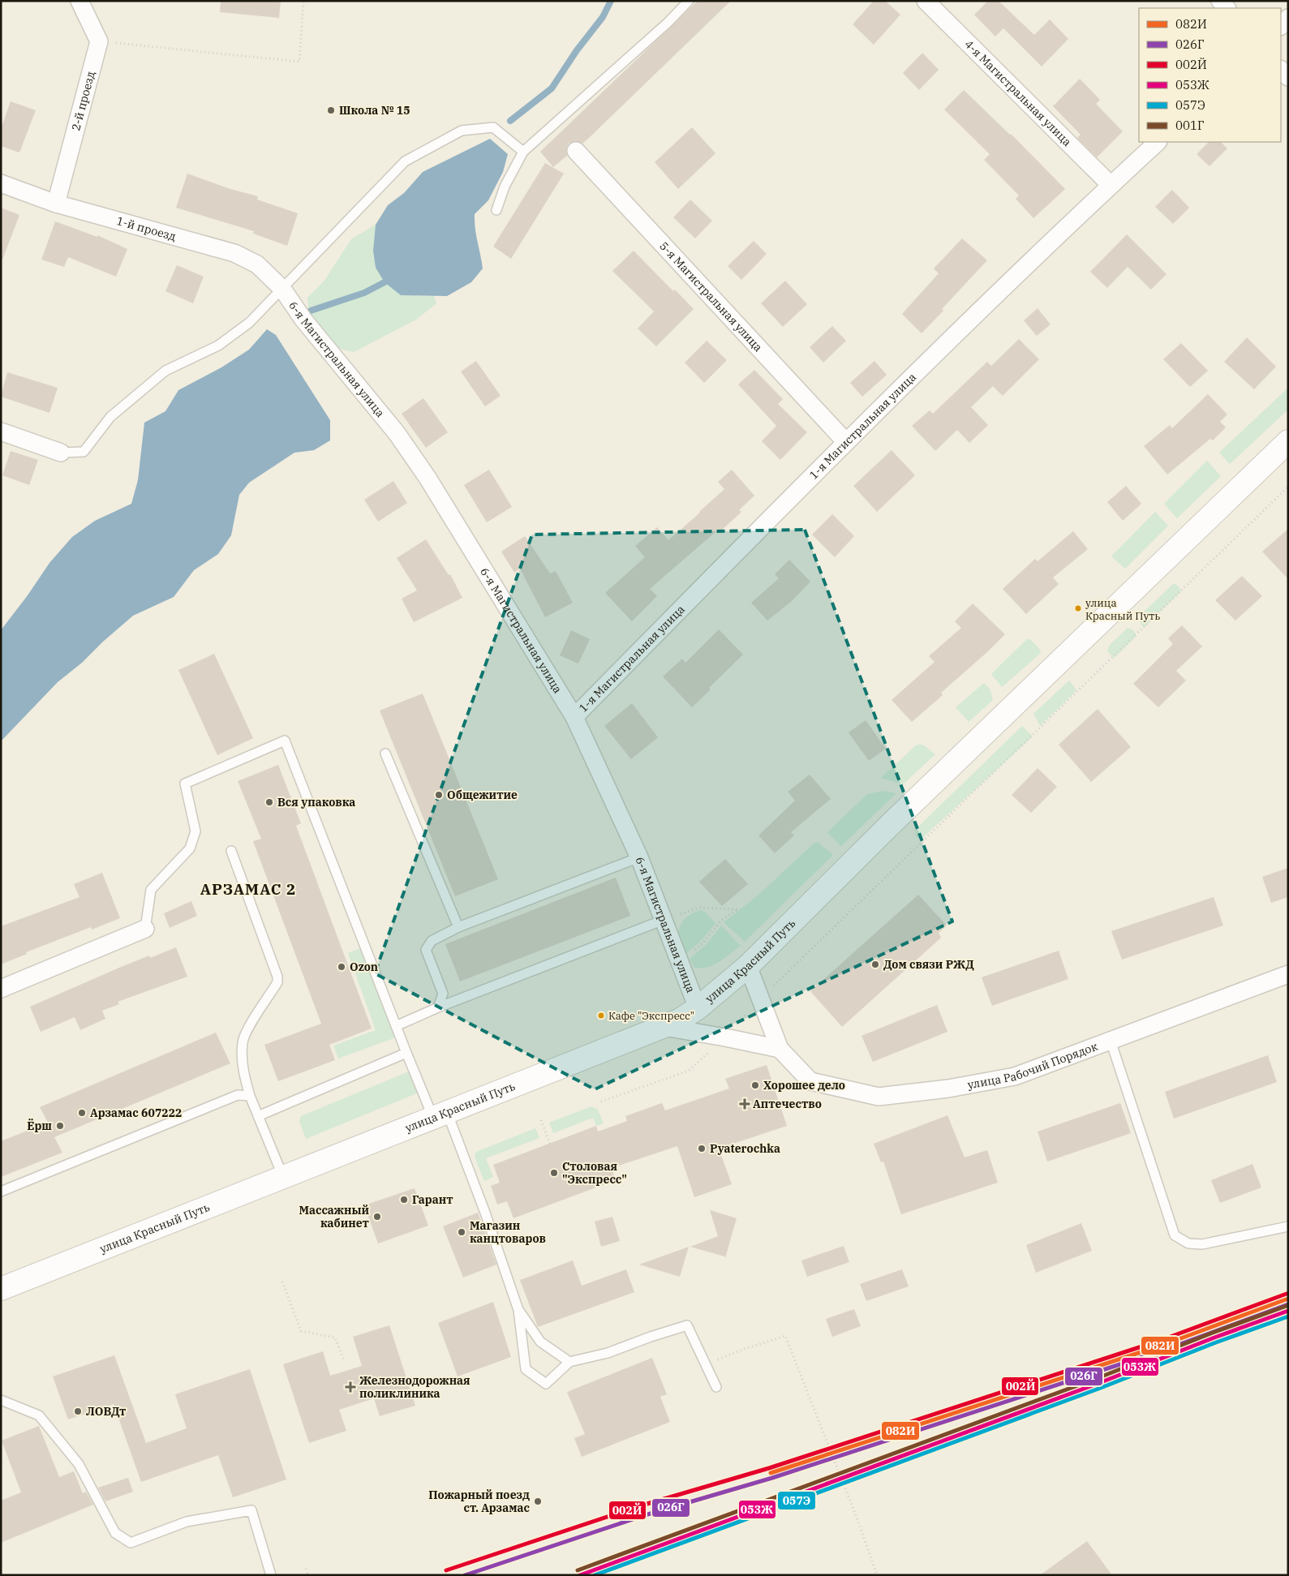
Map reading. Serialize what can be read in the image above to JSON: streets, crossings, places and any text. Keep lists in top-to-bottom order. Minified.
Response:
{"streets":{"main road":["улица Красный Путь"],"street":["4-я Магистральная улица","2-й проезд","1-й проезд","5-я Магистральная улица","6-я Магистральная улица","1-я Магистральная улица","улица Рабочий Порядок"]},"crossings":[["4-я Магистральная улица","1-я Магистральная улица"],["2-й проезд","1-й проезд"],["1-й проезд","6-я Магистральная улица"],["5-я Магистральная улица","1-я Магистральная улица"],["6-я Магистральная улица","1-я Магистральная улица"],["6-я Магистральная улица","улица Красный Путь"],["улица Красный Путь","улица Рабочий Порядок"]],"districts":["АРЗАМАС 2"],"places":{"other":["Школа № 15","улица Красный Путь","Общежитие","Вся упаковка","Дом связи РЖД","Ozon","Кафе \"Экспресс\"","Хорошее дело","Арзамас 607222","Ёрш","Pyaterochka","Столовая \"Экспресс\"","Гарант","Массажный кабинет","Магазин канцтоваров","ЛОВДт","Пожарный поезд ст. Арзамас"],"health":["Аптечество","Железнодорожная поликлиника"]},"lines":["transit line 002Й","transit line 082И","transit line 026Г","transit line 001Г","transit line 053Ж","transit line 057Э"],"legend":["082И","026Г","002Й","053Ж","057Э","001Г"]}
